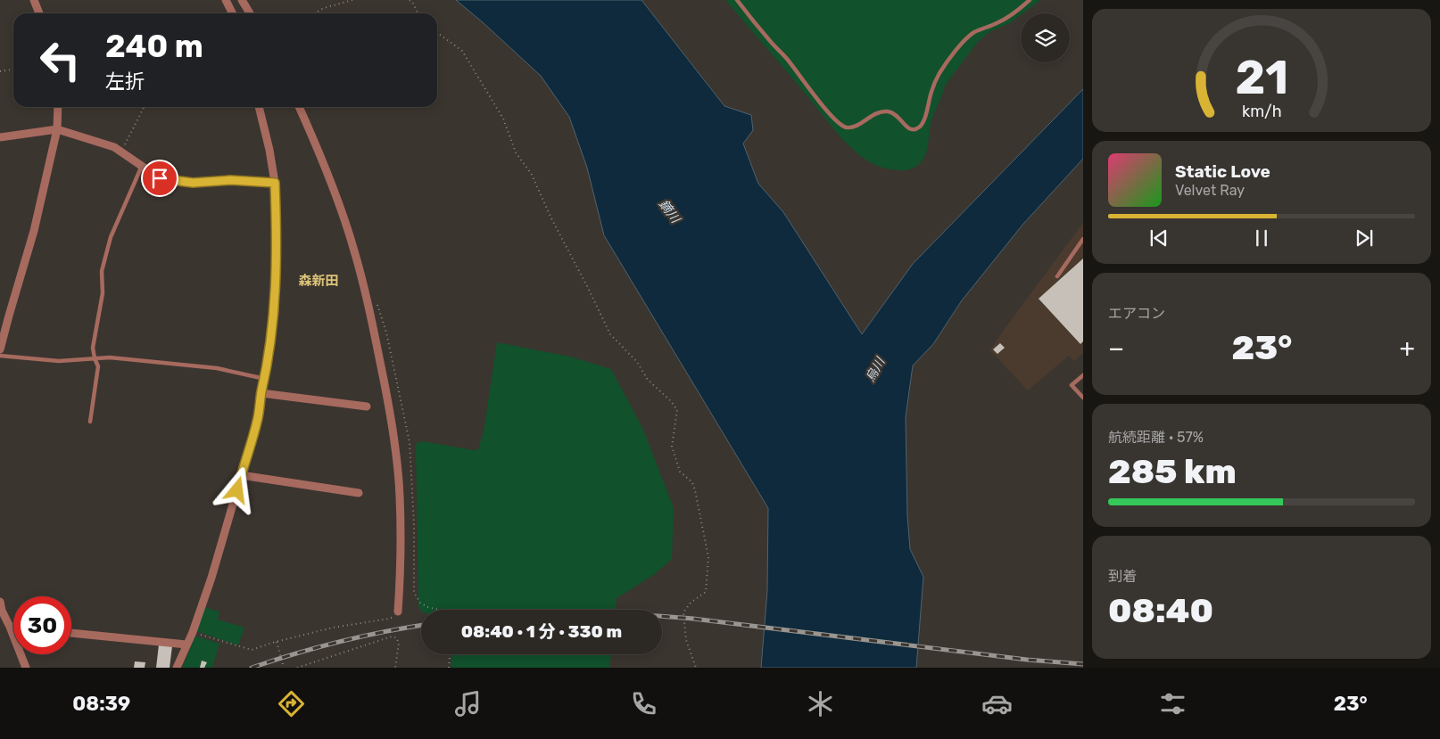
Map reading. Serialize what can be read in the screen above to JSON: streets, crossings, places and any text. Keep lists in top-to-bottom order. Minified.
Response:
{"districts":["森新田"],"water":["鏑川","烏川"],"page":{"turn":["240 m","左折"],"song":["Static Love","Velvet Ray"],"tile":["エアコン",["航続距離 · 57%","285 km"],["到着","08:40"]],"heat":["−","23°","+"],"limit":"30","trip":"08:40 · 1 分 · 330 m","tabs":["08:39","23°"],"gauge":["21","km/h"]}}
